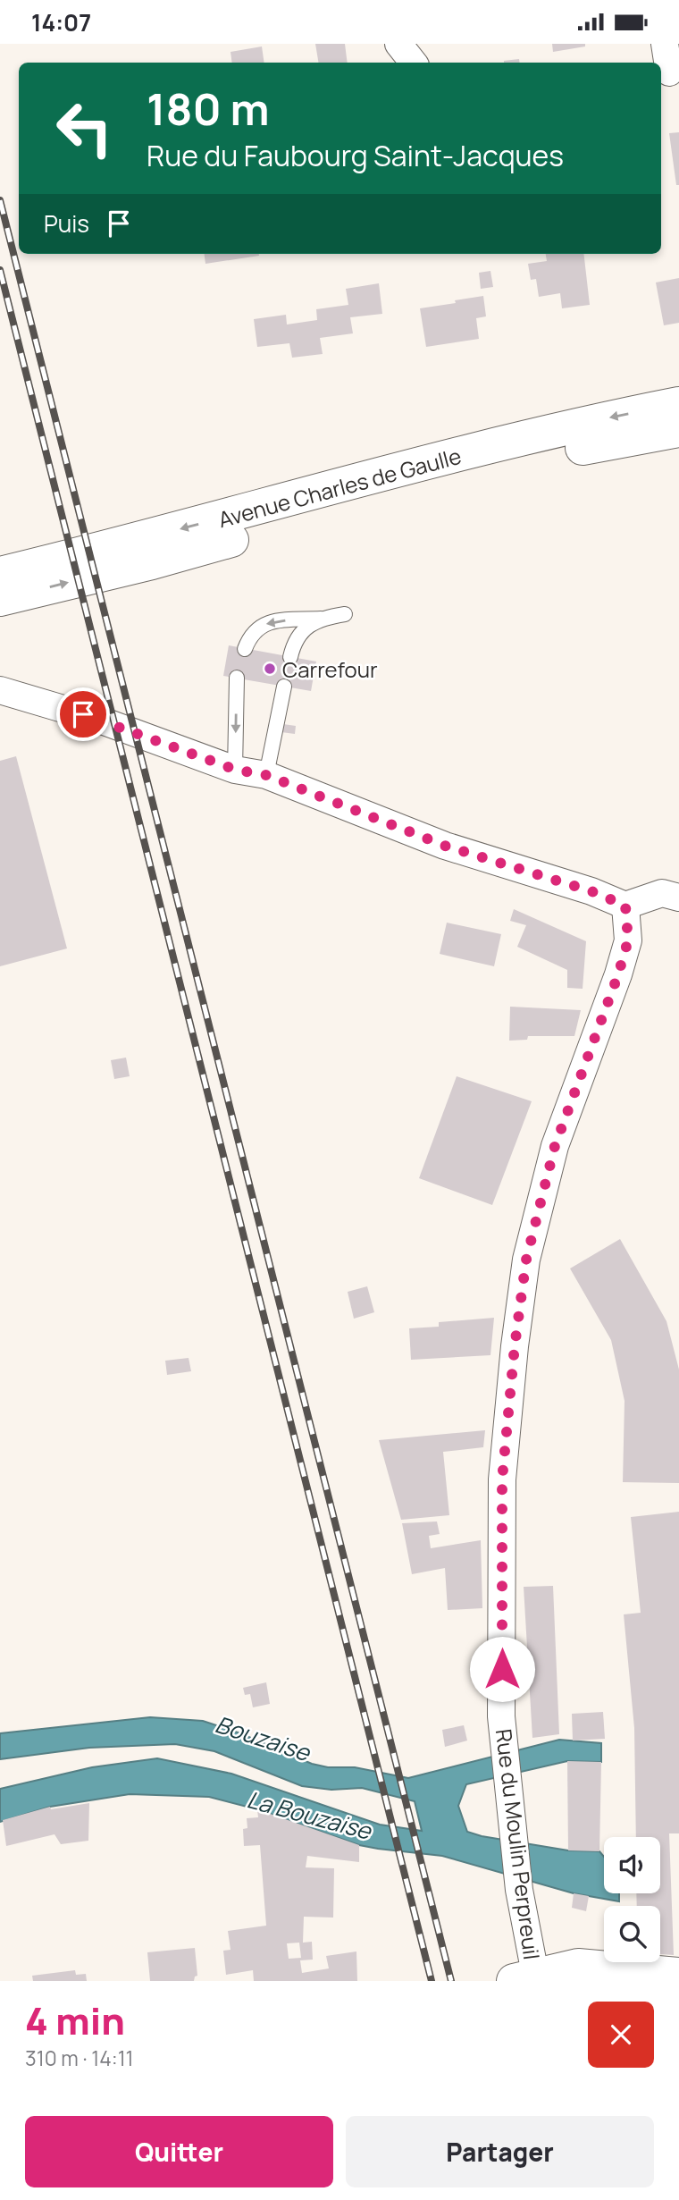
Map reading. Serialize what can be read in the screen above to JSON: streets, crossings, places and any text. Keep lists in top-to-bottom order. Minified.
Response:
{"streets":{"main road":["Avenue Charles de Gaulle"],"street":["Rue du Moulin Perpreuil"]},"water":["Bouzaise","La Bouzaise"],"places":["Carrefour"],"page":{"status":"14:07","turn":["180 m","Rue du Faubourg Saint-Jacques"],"then":"Puis","heading":["4 min","310 m · 14:11"],"buttons":["Quitter","Partager"]}}
